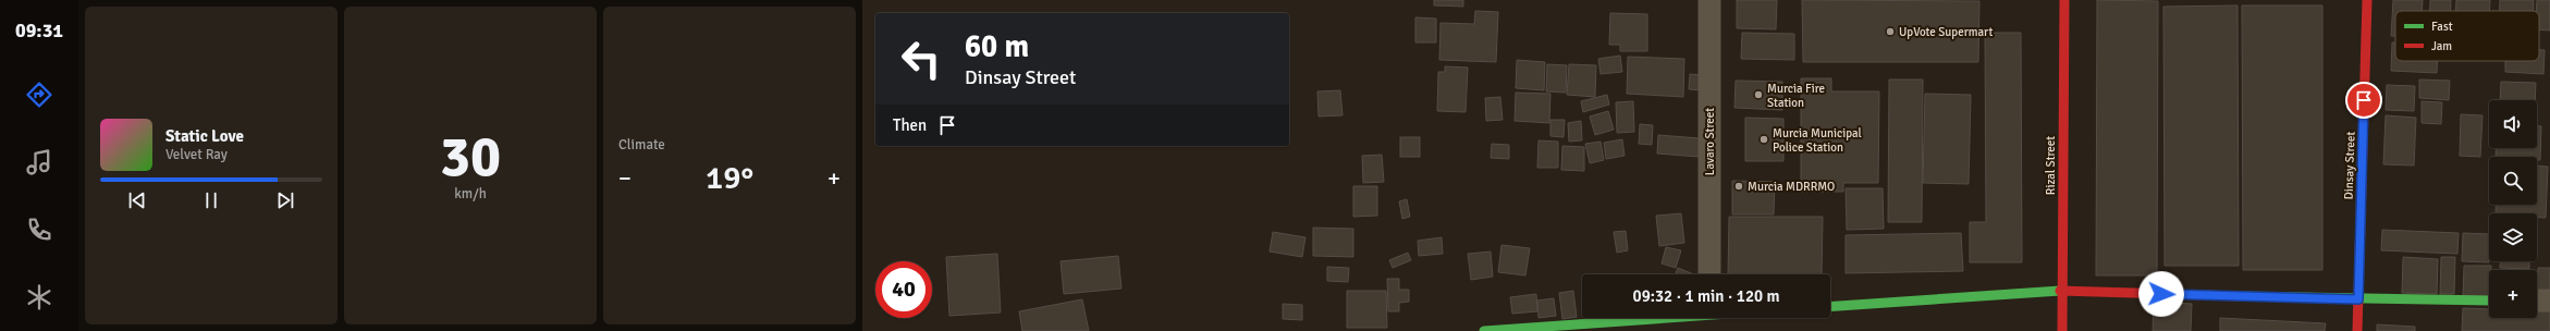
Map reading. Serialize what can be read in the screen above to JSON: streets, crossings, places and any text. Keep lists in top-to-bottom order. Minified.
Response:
{"streets":{"street":["Lavaro Street","Rizal Street","Dinsay Street"]},"places":["UpVote Supermart","Murcia Fire Station","Murcia Municipal Police Station","Murcia MDRRMO"],"legend":["Fast","Jam"],"page":{"tabs":"09:31","tile":[["30","km/h"],"Climate"],"turn":["60 m","Dinsay Street"],"map_buttons":"+","then":"Then","song":["Static Love","Velvet Ray"],"heat":["−","19°","+"],"limit":"40","trip":"09:32 · 1 min · 120 m"}}
